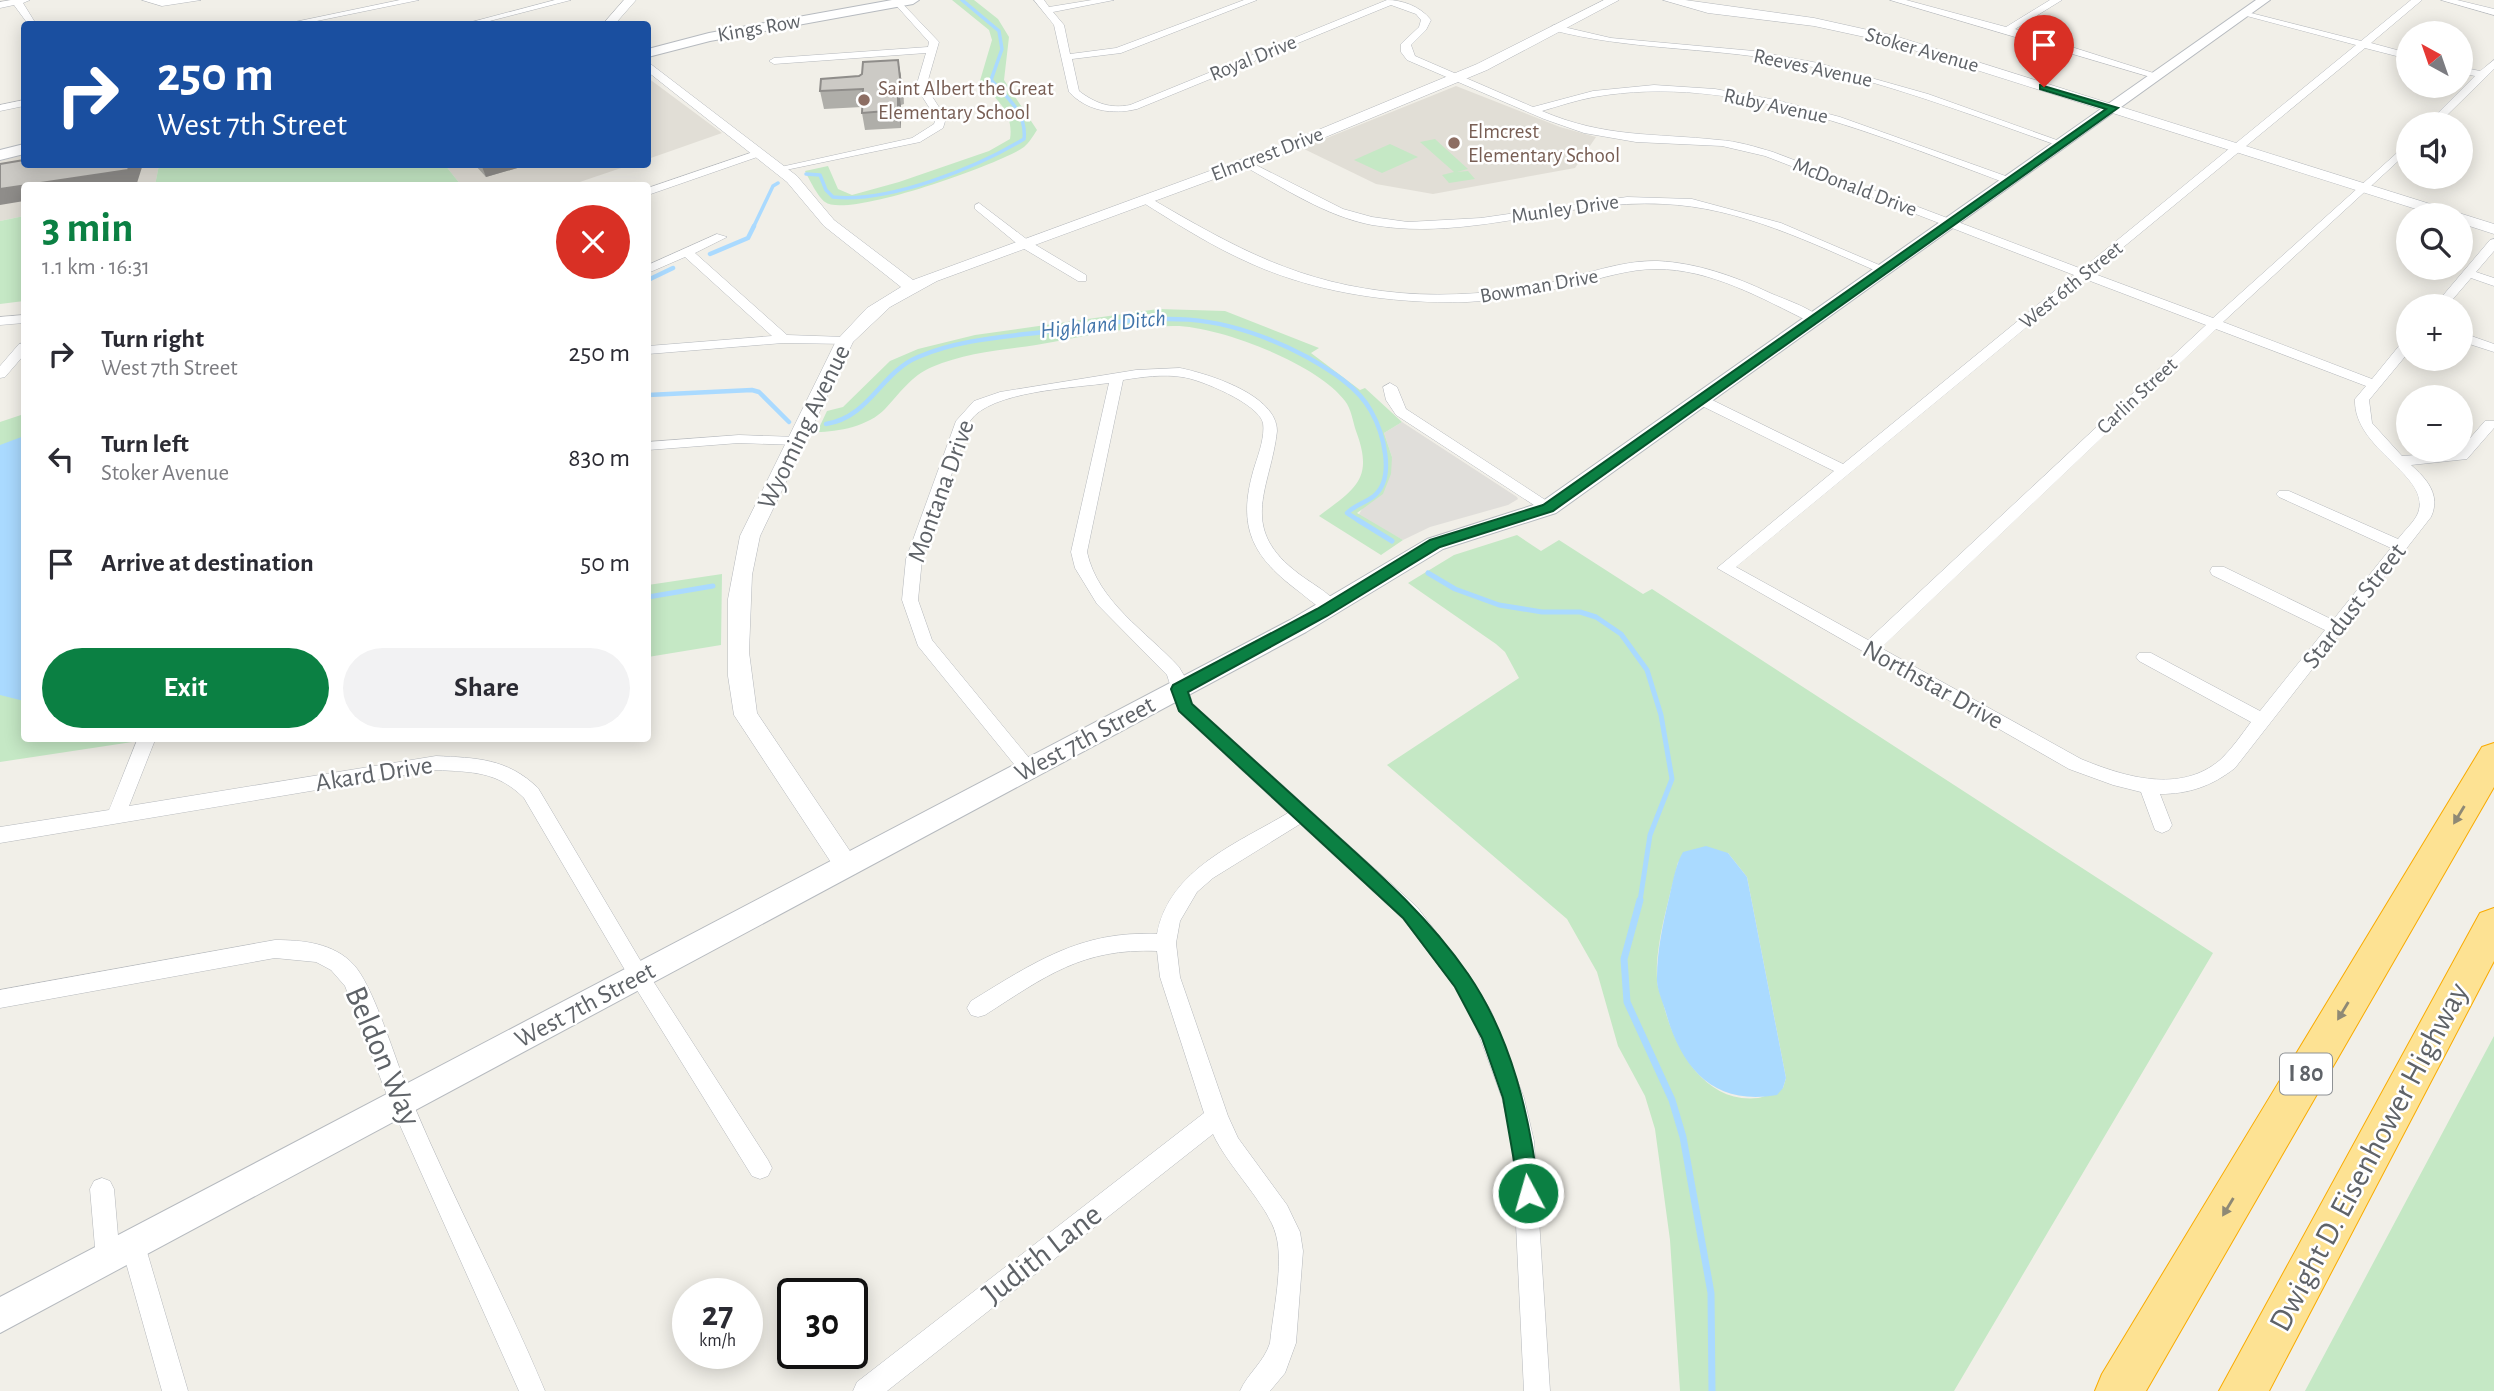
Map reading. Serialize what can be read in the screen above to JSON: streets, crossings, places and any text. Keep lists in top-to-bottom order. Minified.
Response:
{"streets":{"highway":["I 80","Dwight D. Eisenhower Highway"],"main road":["Kings Row","West 7th Street"],"street":["Stoker Avenue","Royal Drive","Reeves Avenue","Ruby Avenue","Elmcrest Drive","McDonald Drive","Munley Drive","West 6th Street","Bowman Drive","Carlin Street","Wyoming Avenue","Montana Drive","Stardust Street","Northstar Drive","Akard Drive","Beldon Way","Judith Lane"]},"crossings":[["Stoker Avenue","West 6th Street"],["Stoker Avenue","Carlin Street"],["Stoker Avenue","West 7th Street"],["Royal Drive","McDonald Drive"],["Reeves Avenue","Elmcrest Drive"],["Reeves Avenue","West 7th Street"],["Ruby Avenue","McDonald Drive"],["Ruby Avenue","West 7th Street"],["Elmcrest Drive","McDonald Drive"],["Elmcrest Drive","Munley Drive"],["Elmcrest Drive","Bowman Drive"],["Elmcrest Drive","Wyoming Avenue"],["McDonald Drive","West 6th Street"],["McDonald Drive","Carlin Street"],["McDonald Drive","Stardust Street"],["McDonald Drive","West 7th Street"],["Munley Drive","West 7th Street"],["West 6th Street","Northstar Drive"],["Bowman Drive","West 7th Street"],["Carlin Street","Northstar Drive"],["Wyoming Avenue","West 7th Street"],["Montana Drive","West 7th Street"],["Stardust Street","Northstar Drive"],["West 7th Street","Akard Drive"],["West 7th Street","Beldon Way"]],"water":["Highland Ditch"],"places":["Saint Albert the Great Elementary School","Elmcrest Elementary School"],"north":"top left","page":{"map_buttons":["+","−"],"turn":["250 m","West 7th Street"],"heading":["3 min","1.1 km · 16:31"],"list":[{"name":"Turn right","note":"West 7th Street","value":"250 m"},{"name":"Turn left","note":"Stoker Avenue","value":"830 m"},{"name":"Arrive at destination","value":"50 m"}],"buttons":["Exit","Share"],"speed":"27 km/h","limit":"30"}}
